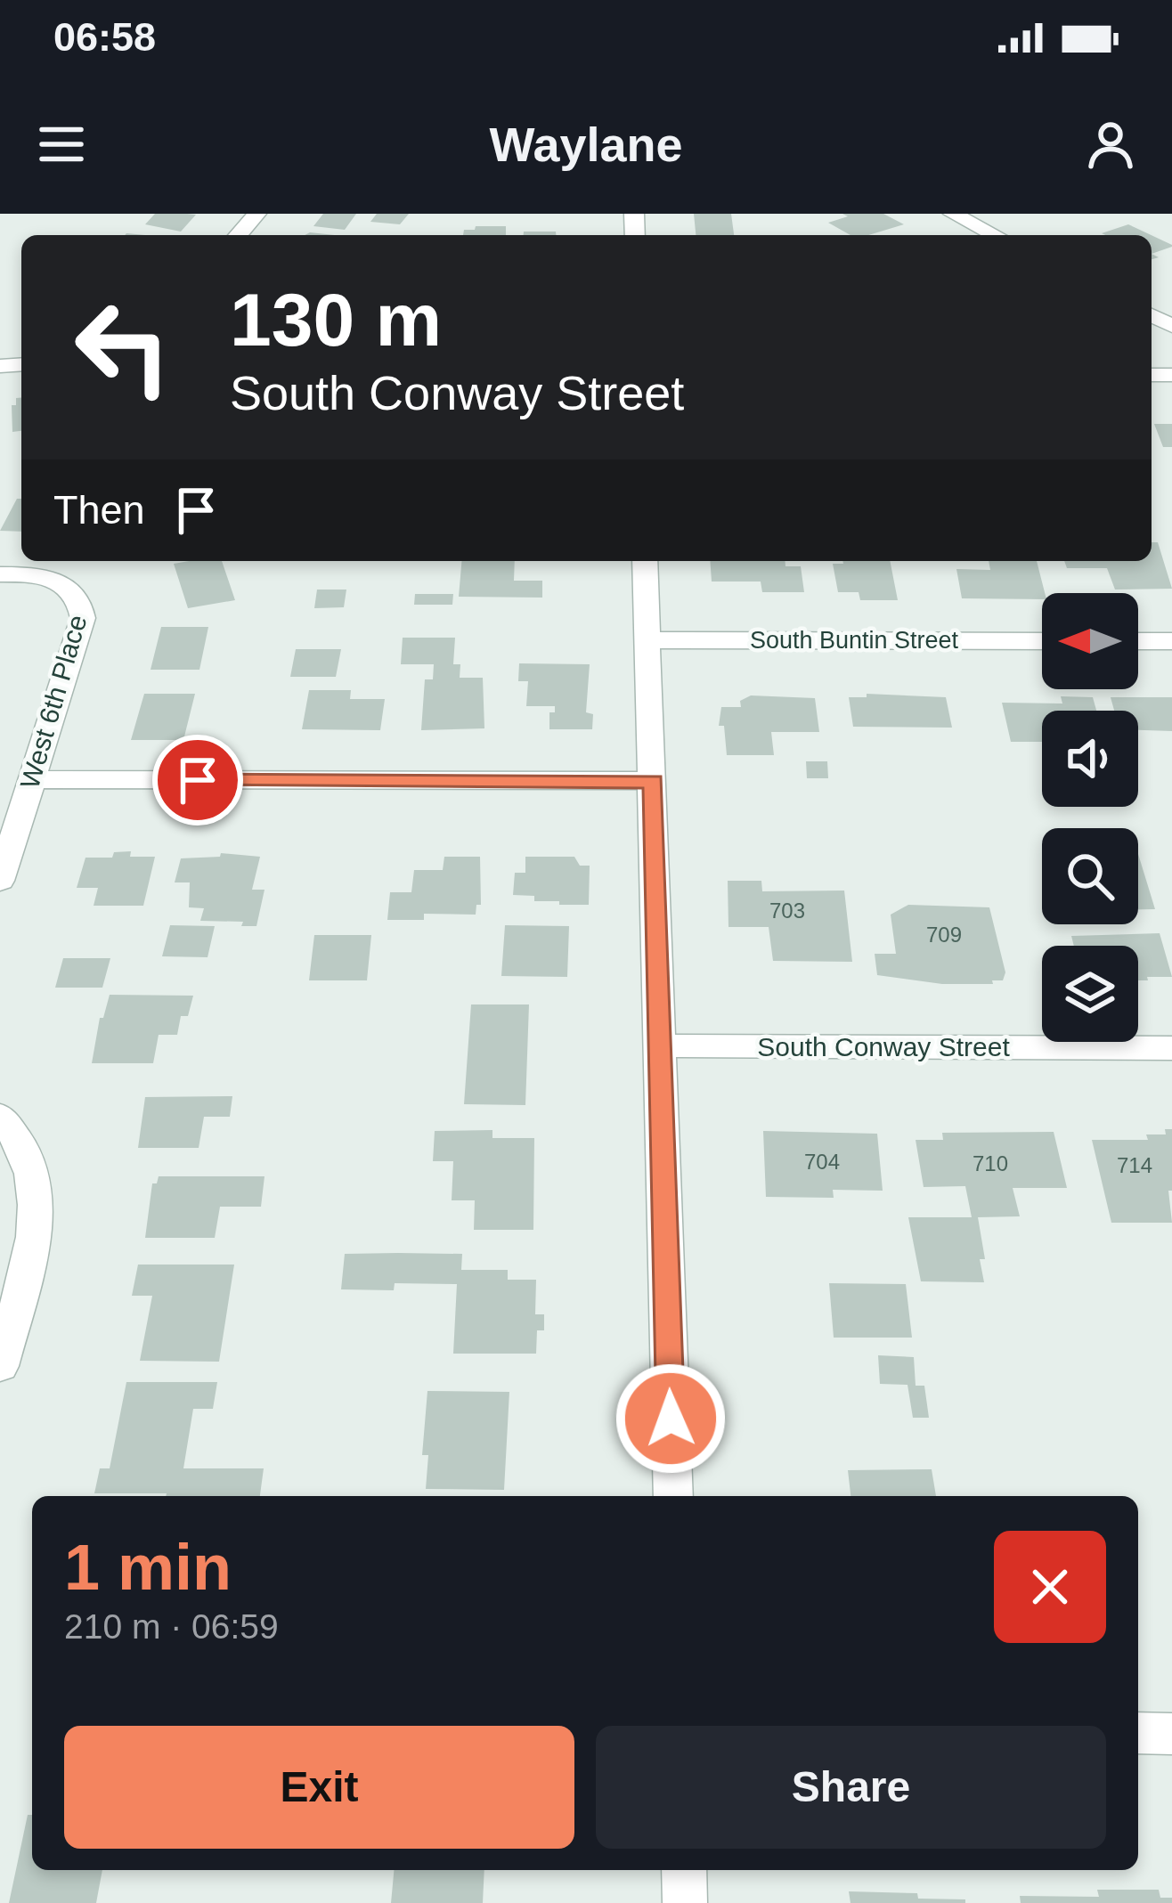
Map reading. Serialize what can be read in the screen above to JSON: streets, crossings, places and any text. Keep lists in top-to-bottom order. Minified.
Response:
{"streets":{"street":["South Buntin Street","West 6th Place","South Conway Street"]},"house_numbers":["703","709","704","710","714"],"north":"left","page":{"status":"06:58","header":"Waylane","turn":["130 m","South Conway Street"],"then":"Then","heading":["1 min","210 m · 06:59"],"buttons":["Exit","Share"]}}
